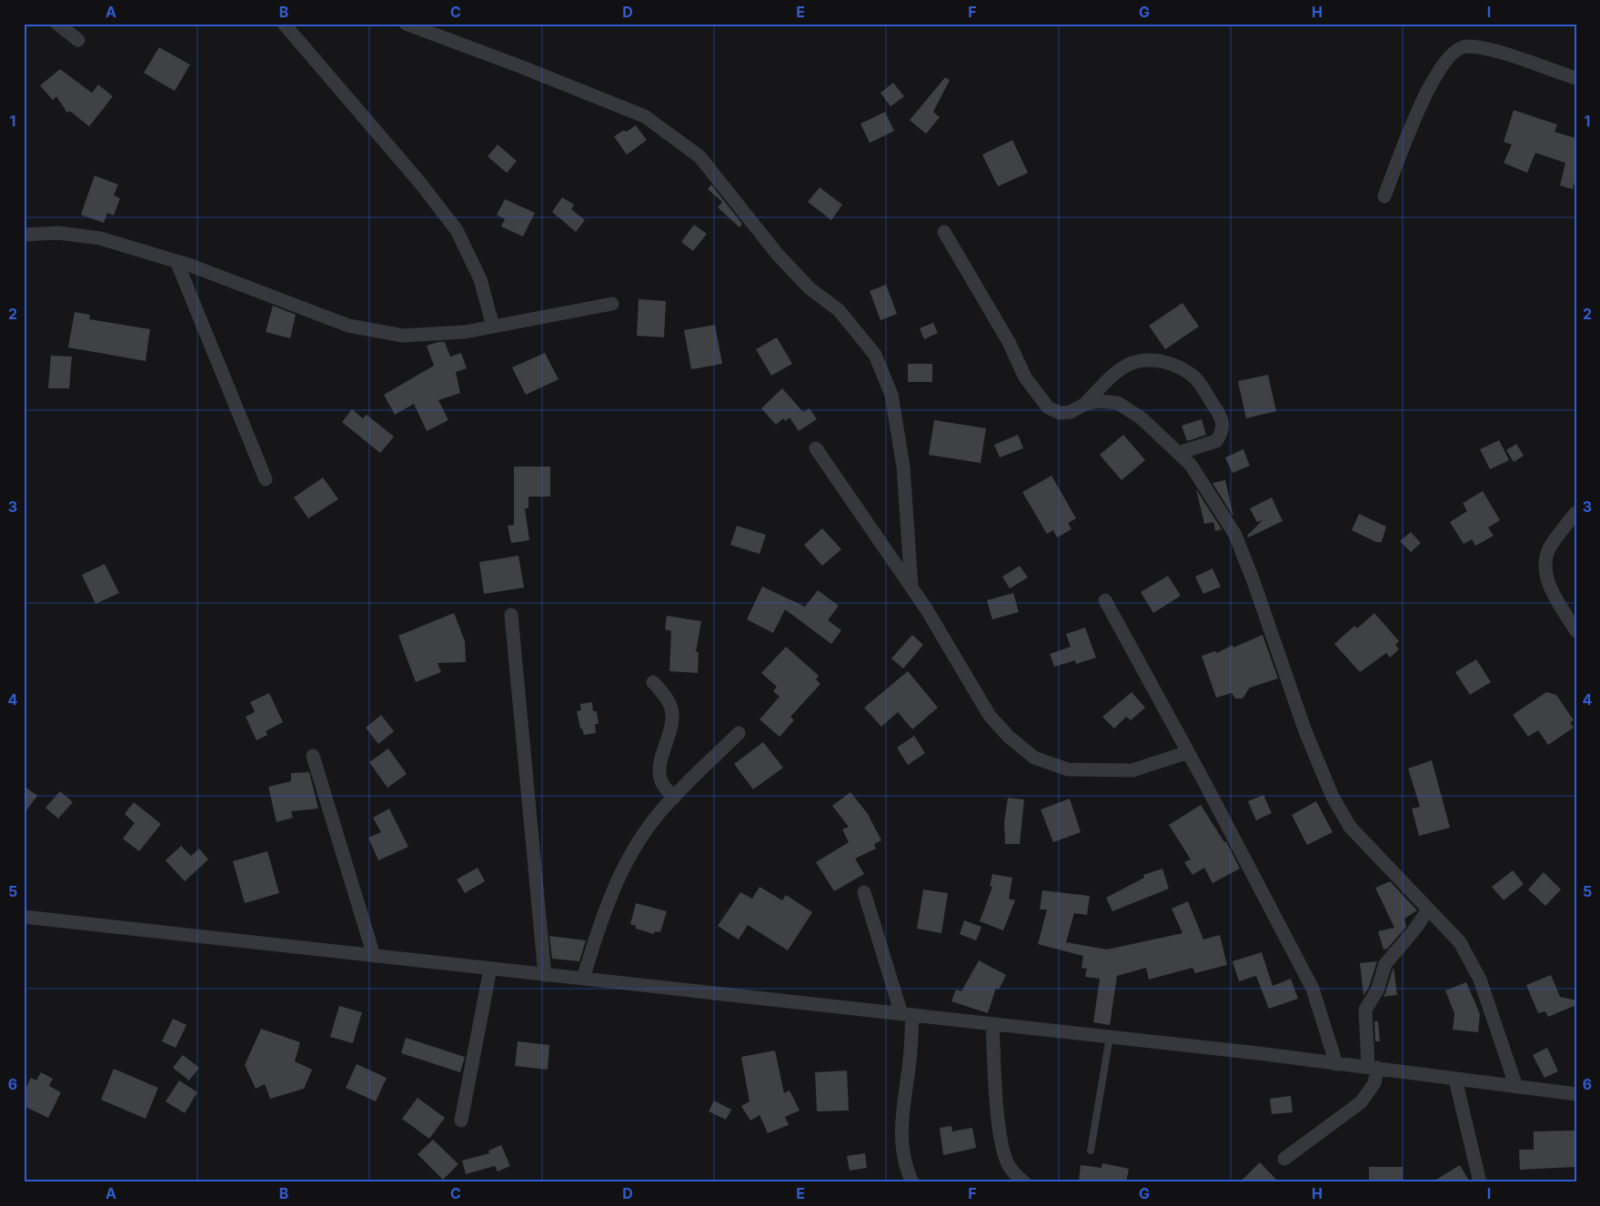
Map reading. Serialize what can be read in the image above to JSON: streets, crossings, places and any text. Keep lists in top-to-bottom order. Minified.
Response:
{"grid":{"columns":["A","B","C","D","E","F","G","H","I"],"rows":["1","2","3","4","5","6"]}}
